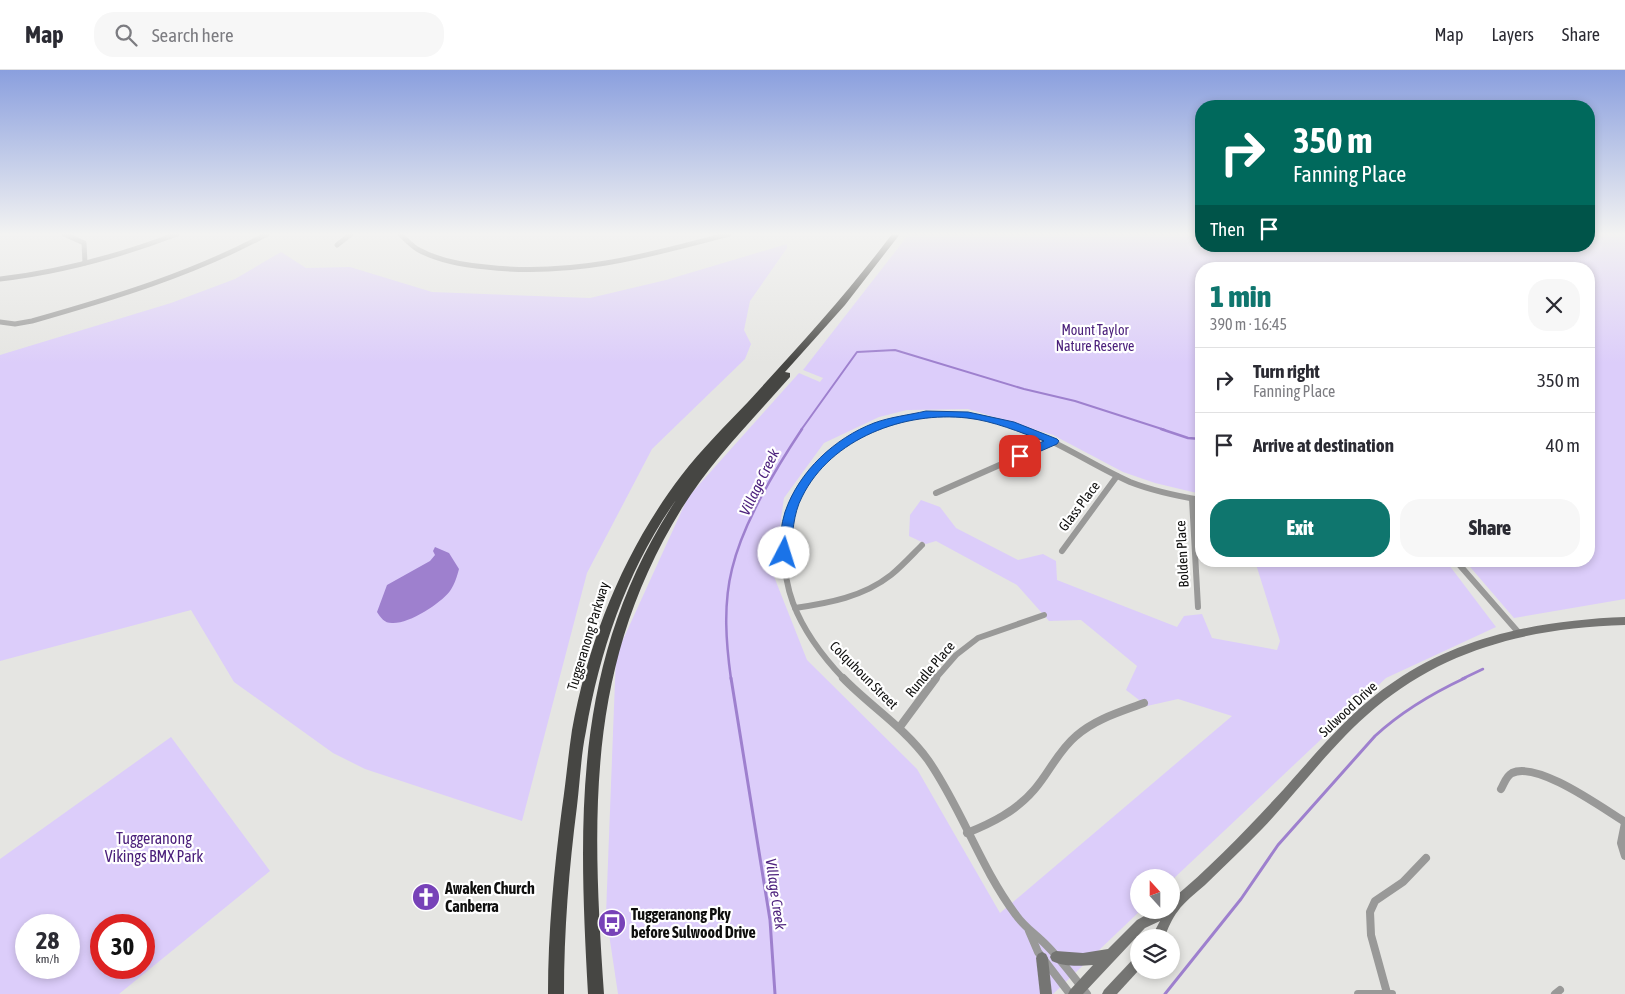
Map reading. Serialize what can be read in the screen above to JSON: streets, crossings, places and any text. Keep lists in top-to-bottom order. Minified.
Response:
{"streets":{"highway":["Tuggeranong Parkway"],"main road":["Sulwood Drive"],"street":["Glass Place","Bolden Place","Rundle Place","Colquhoun Street"]},"crossings":[["Glass Place","Colquhoun Street"],["Bolden Place","Colquhoun Street"],["Rundle Place","Colquhoun Street"],["Colquhoun Street","Sulwood Drive"]],"water":["Village Creek"],"parks":["Mount Taylor Nature Reserve","Tuggeranong Vikings BMX Park"],"places":{"church":["Awaken Church Canberra"],"bus stop":["Tuggeranong Pky before Sulwood Drive"]},"north":"top","page":{"header":"Map","search":"Search here","nav":["Map","Layers","Share"],"turn":["350 m","Fanning Place"],"then":"Then","heading":["1 min","390 m · 16:45"],"list":[{"name":"Turn right","note":"Fanning Place","value":"350 m"},{"name":"Arrive at destination","value":"40 m"}],"buttons":["Exit","Share"],"speed":"28 km/h","limit":"30"}}
